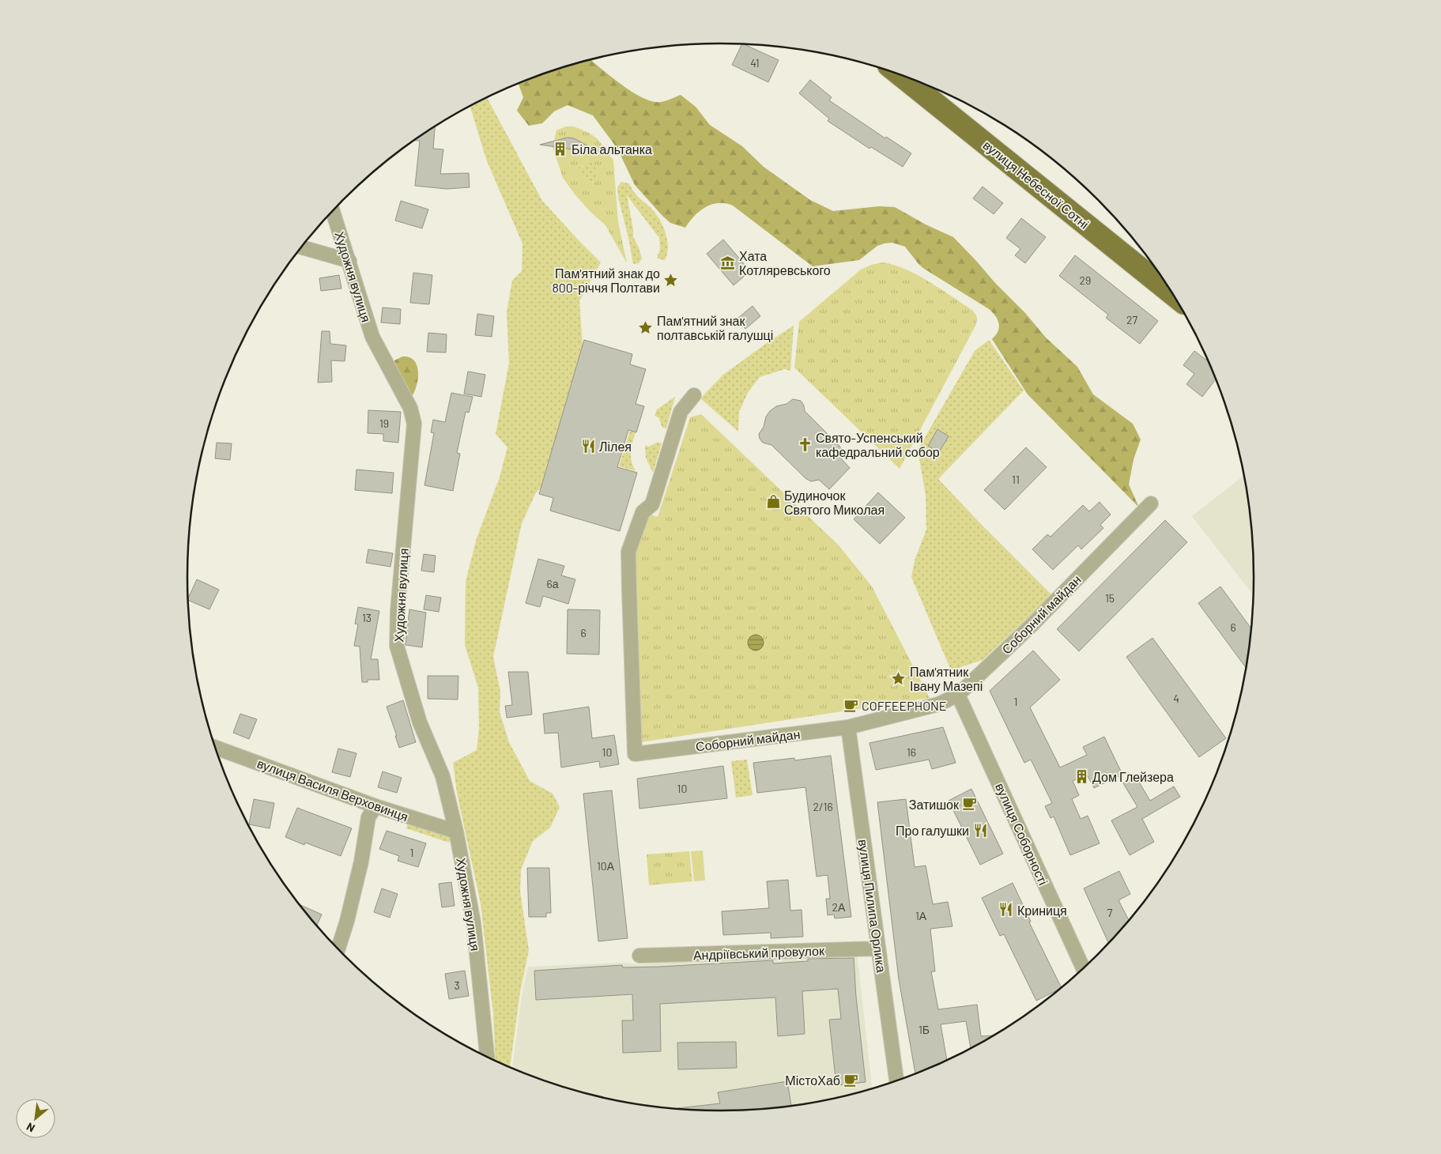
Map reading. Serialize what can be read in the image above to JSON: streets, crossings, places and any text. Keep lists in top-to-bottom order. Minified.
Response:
{"streets":{"main road":["вулиця Небесної Сотні"],"street":["Художня вулиця","Соборний майдан","вулиця Василя Верховинця","вулиця Соборності","вулиця Пилипа Орлика","Андріївський провулок"]},"crossings":[["Художня вулиця","вулиця Василя Верховинця"],["Соборний майдан","вулиця Соборності"],["Соборний майдан","вулиця Пилипа Орлика"],["вулиця Пилипа Орлика","Андріївський провулок"]],"places":{"building":["Біла альтанка","Дом Глейзера"],"museum":["Хата Котляревського"],"place":["Пам'ятний знак до 800-річчя Полтави","Пам'ятний знак полтавській галушці","Пам'ятник Івану Мазепі"],"church":["Свято-Успенський кафедральний собор"],"restaurant":["Лілея","Про галушки","Криниця"],"shop":["Будиночок Святого Миколая"],"cafe":["COFFEEPHONE","Затишок","МістоХаб"]},"house_numbers":["41","29","27","19","11","6а","15","13","6","6","4","1","10","16","10","2/16","1","10А","2А","7","1А","3","1Б"],"north":"bottom left"}
